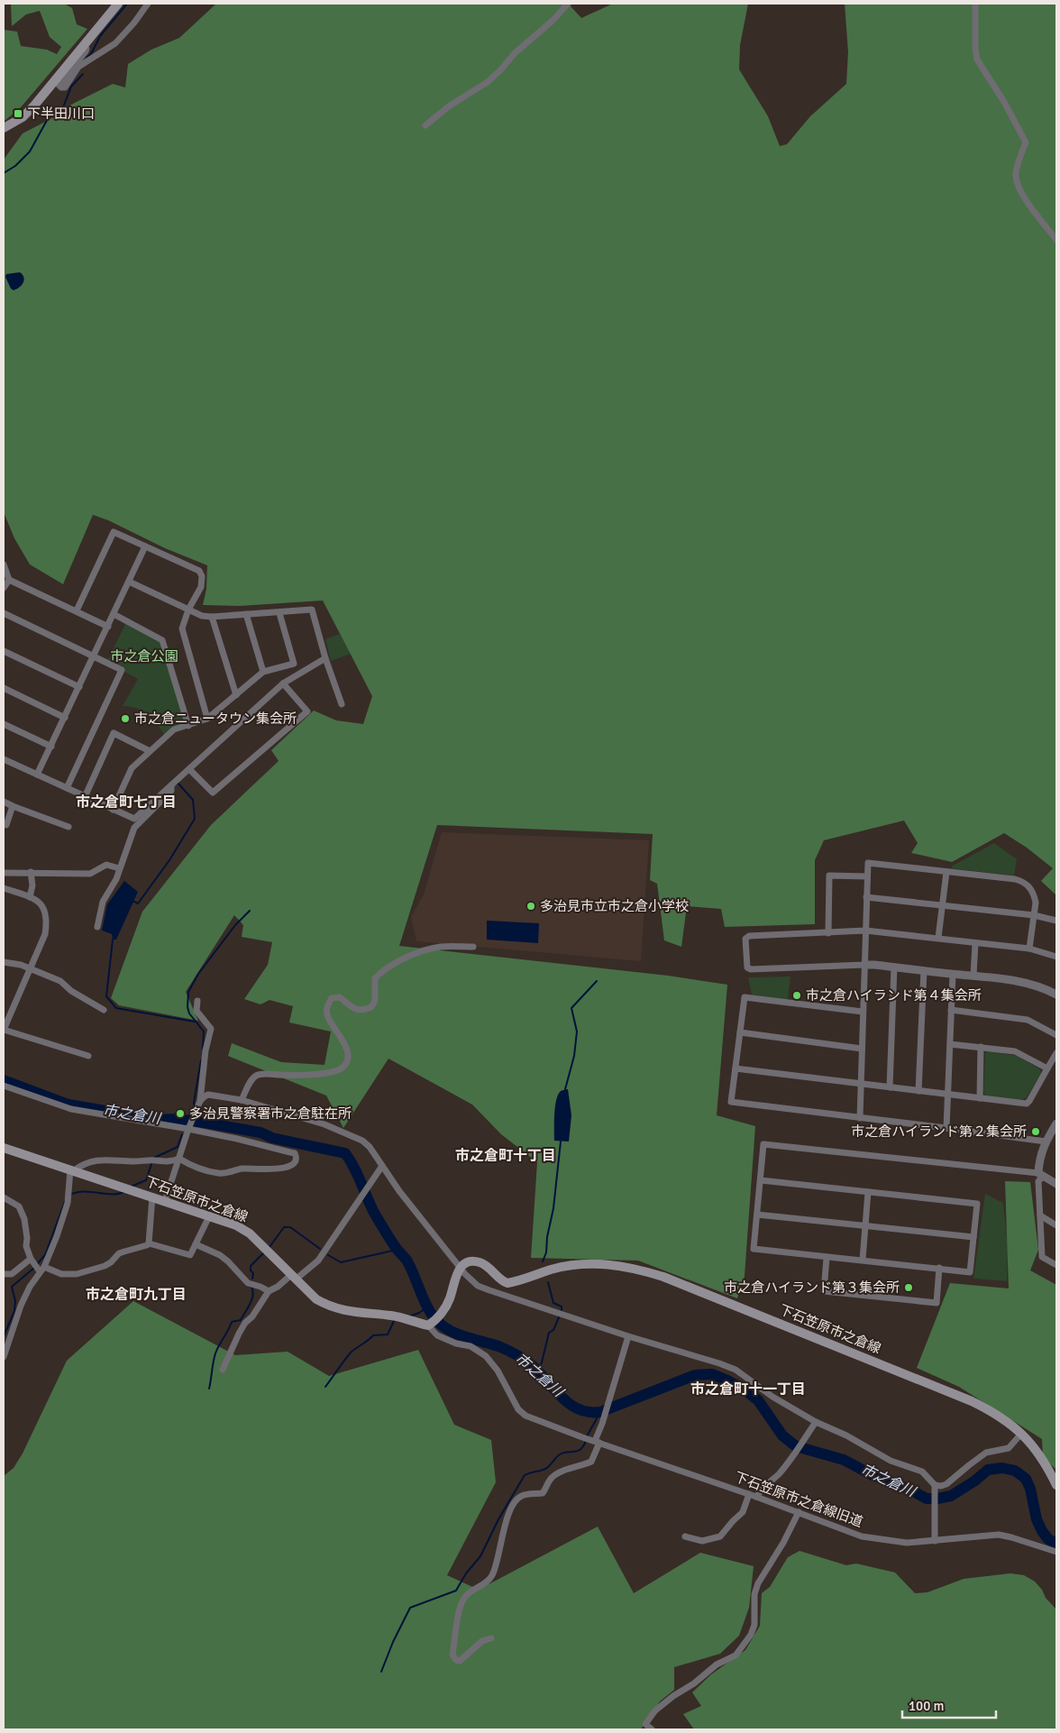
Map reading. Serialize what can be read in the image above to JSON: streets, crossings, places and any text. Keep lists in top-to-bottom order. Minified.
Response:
{"streets":{"main road":["下石笠原市之倉線"],"street":["下石笠原市之倉線旧道"]},"districts":["市之倉町七丁目","市之倉町十丁目","市之倉町九丁目","市之倉町十一丁目"],"water":["市之倉川"],"parks":["市之倉公園"],"places":{"transit":["下半田川口"],"other":["市之倉ニュータウン集会所","多治見市立市之倉小学校","市之倉ハイランド第４集会所","多治見警察署市之倉駐在所","市之倉ハイランド第２集会所","市之倉ハイランド第３集会所"]},"scale_bar":"100 m"}
